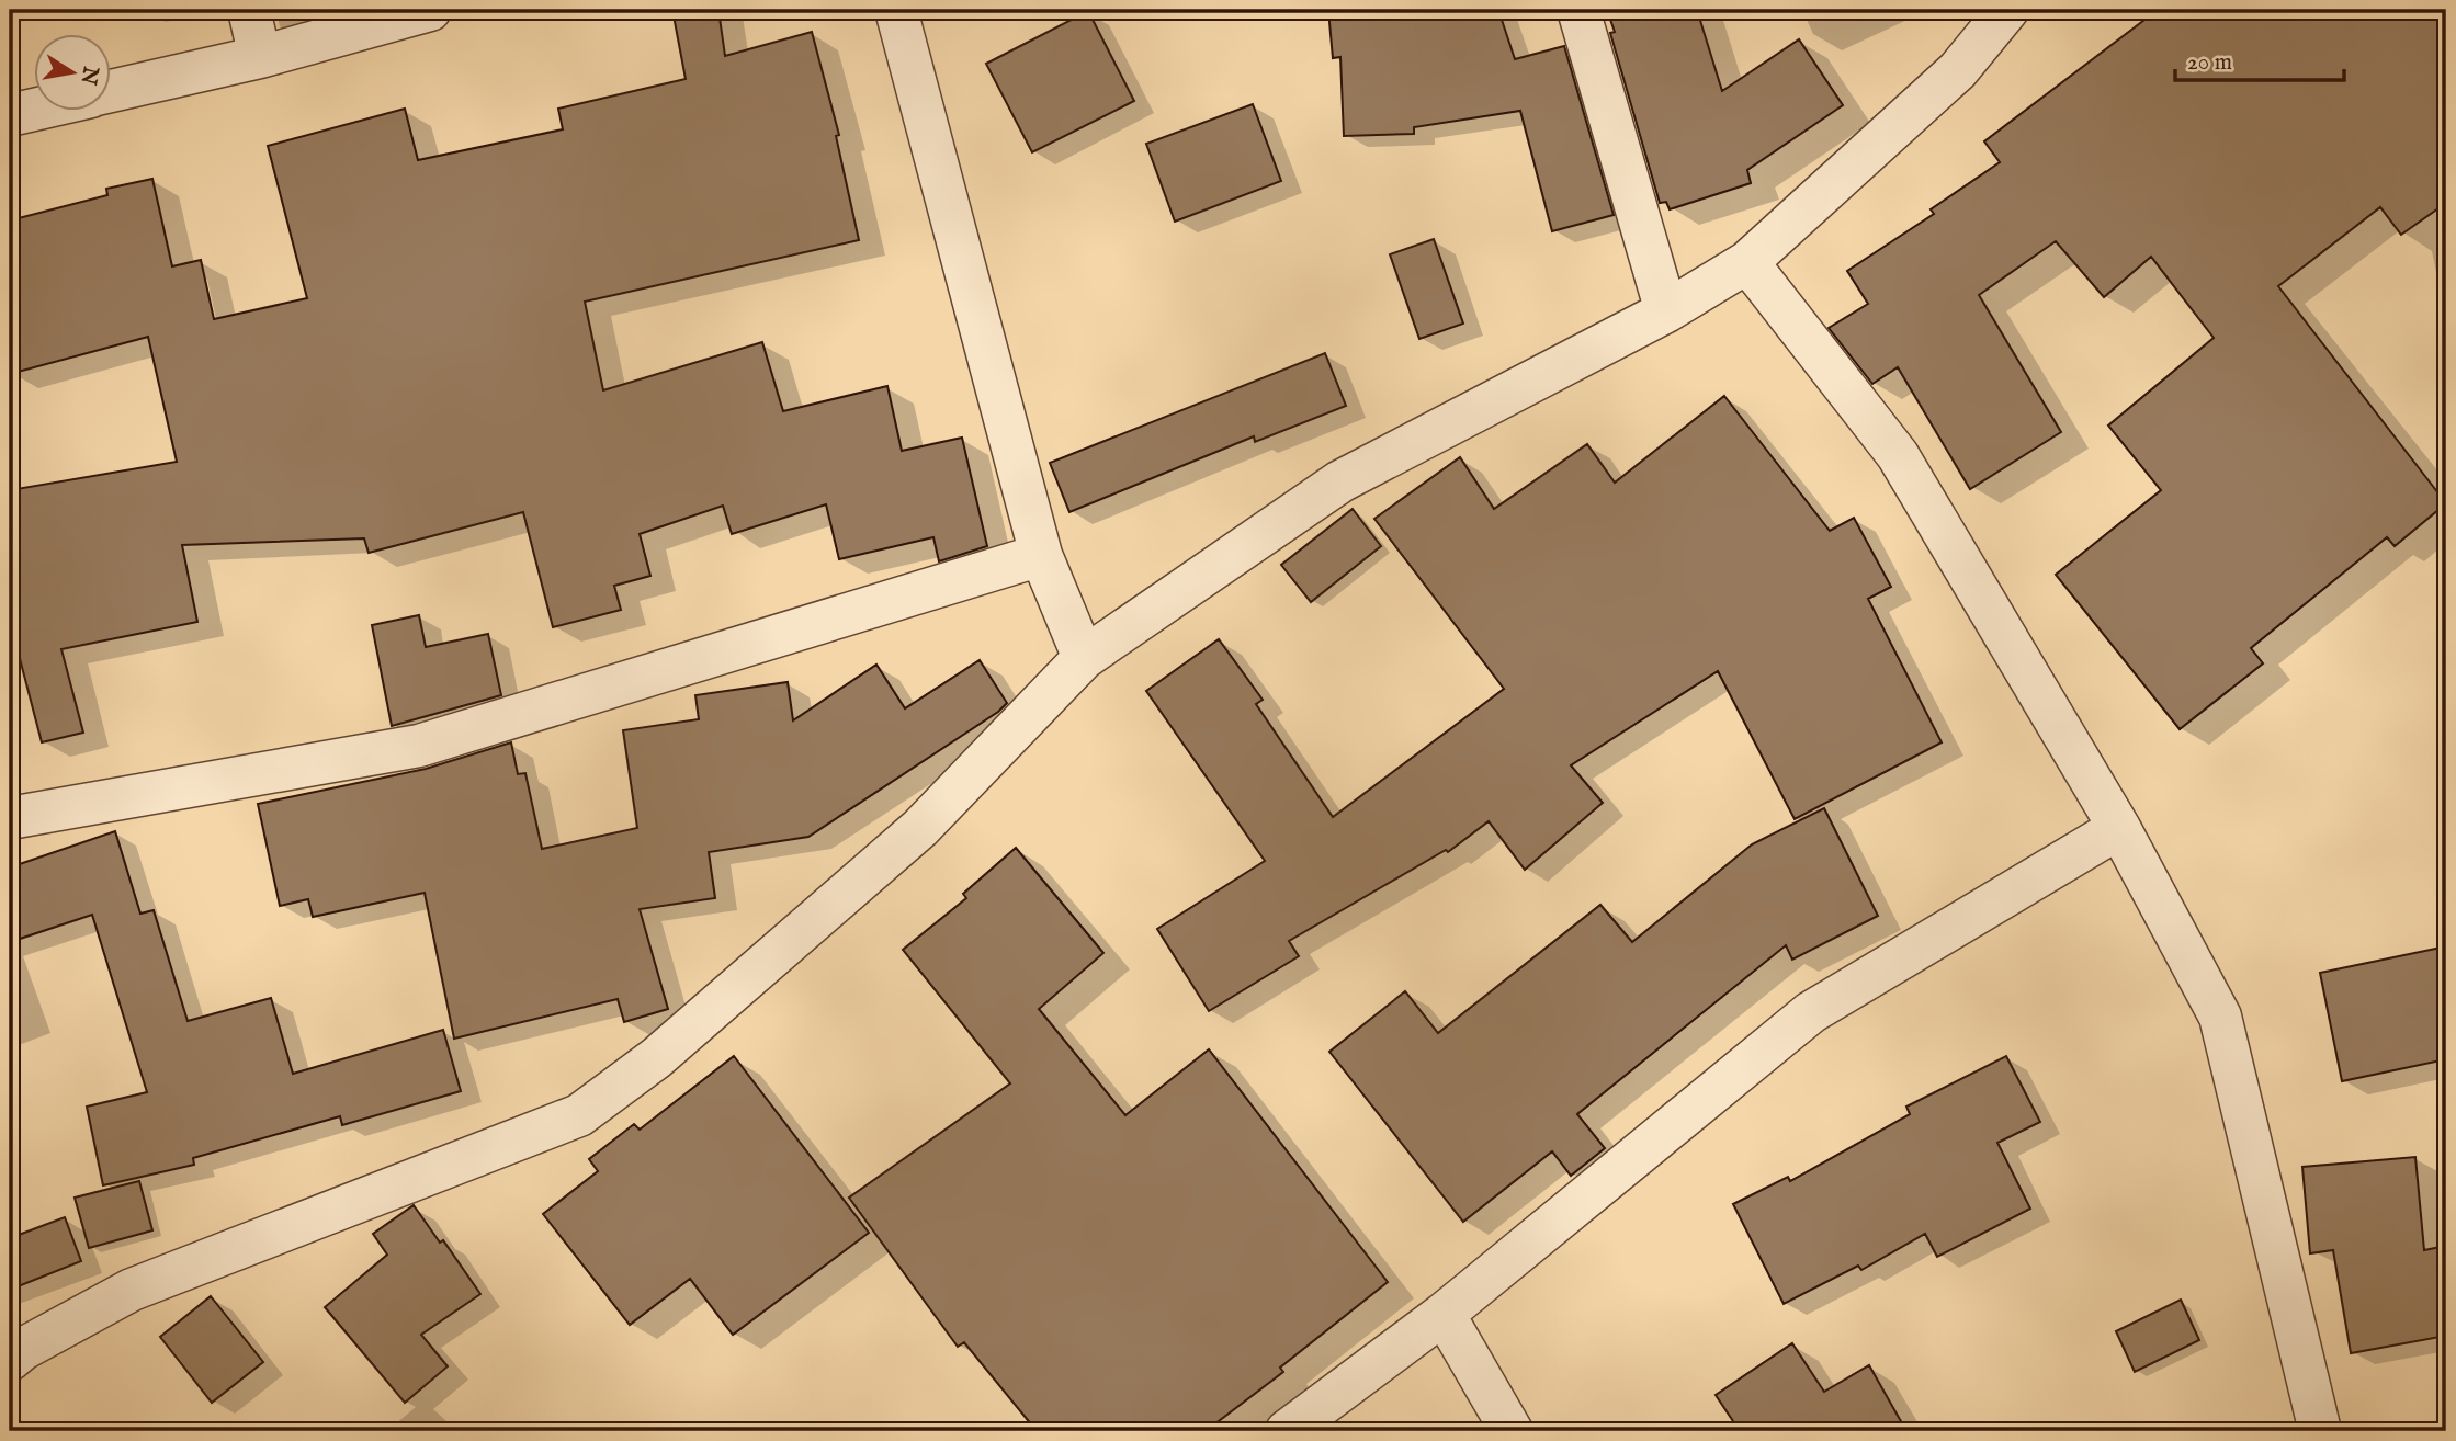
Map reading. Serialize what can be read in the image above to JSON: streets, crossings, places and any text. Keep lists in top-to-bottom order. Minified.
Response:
{"scale_bar":"20 m","north":"right"}
